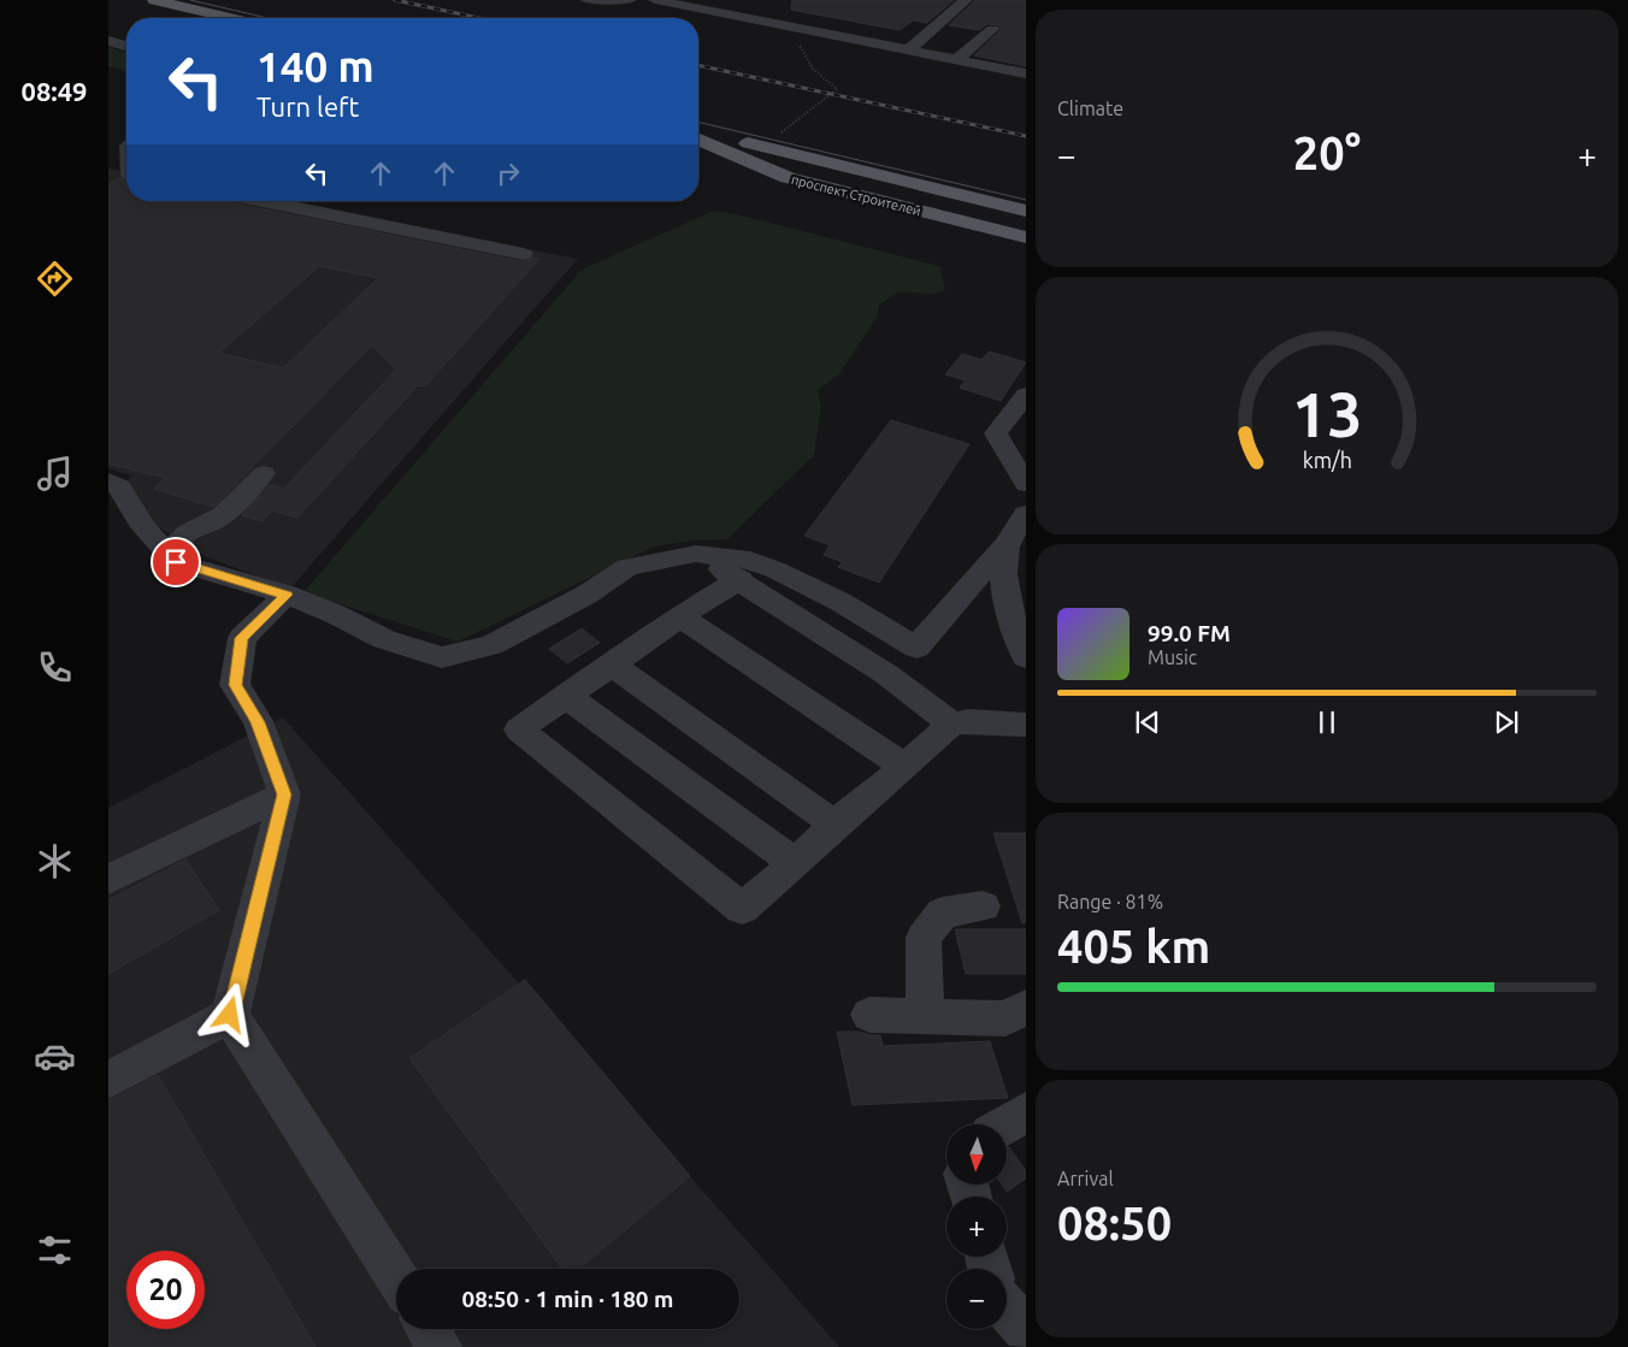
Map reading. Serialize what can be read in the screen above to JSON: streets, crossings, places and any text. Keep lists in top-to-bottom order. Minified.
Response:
{"streets":{"main road":["проспект Строителей"]},"north":"bottom","page":{"tabs":"08:49","tile":["Climate",["Range · 81%","405 km"],["Arrival","08:50"]],"turn":["140 m","Turn left"],"heat":["−","20°","+"],"song":["99.0 FM","Music"],"map_buttons":["+","−"],"limit":"20","trip":"08:50 · 1 min · 180 m","gauge":["13","km/h"]}}
